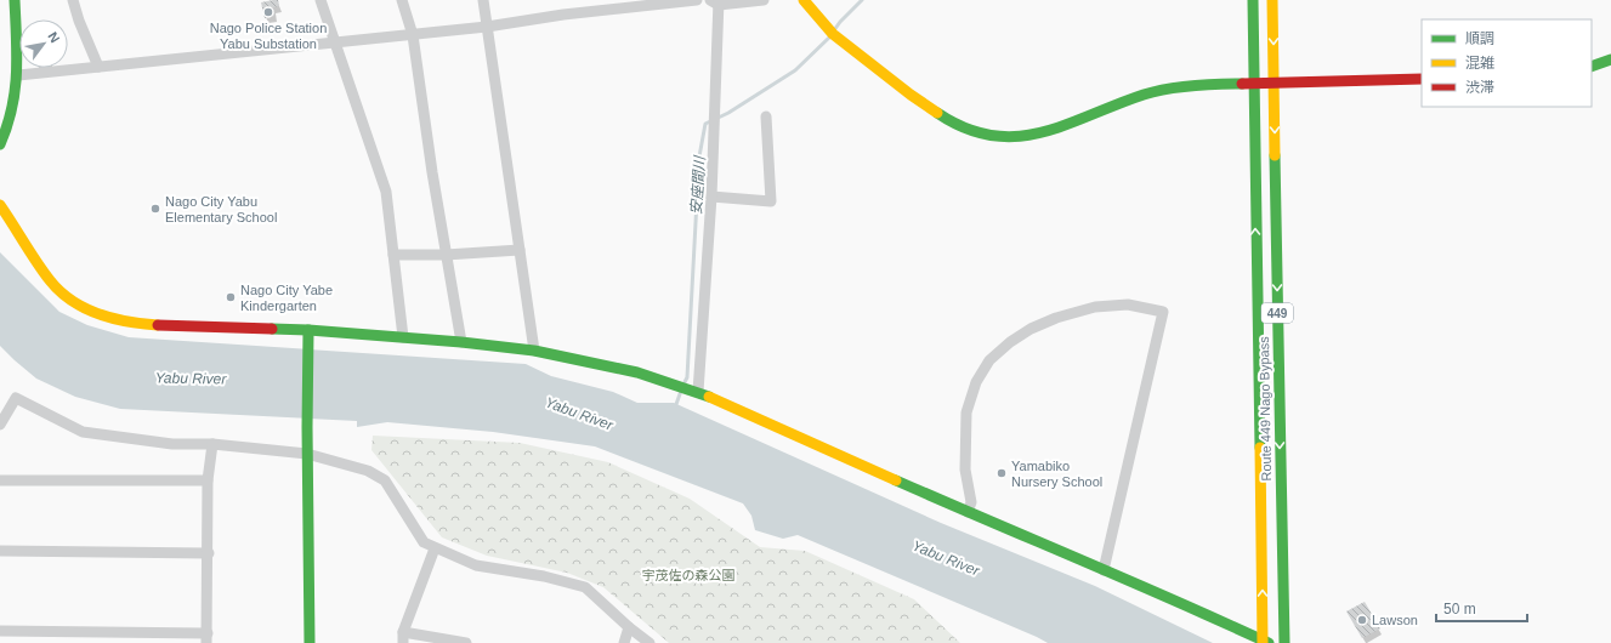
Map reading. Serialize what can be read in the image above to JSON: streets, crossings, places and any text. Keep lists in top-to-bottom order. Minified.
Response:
{"streets":{"main road":["449","Route 449 Nago Bypass"]},"water":["安座間川","Yabu River"],"parks":["宇茂佐の森公園"],"places":["Nago Police Station Yabu Substation","Nago City Yabu Elementary School","Nago City Yabe Kindergarten","Yamabiko Nursery School","Lawson"],"legend":["順調","混雑","渋滞"],"scale_bar":"50 m","north":"top right"}
